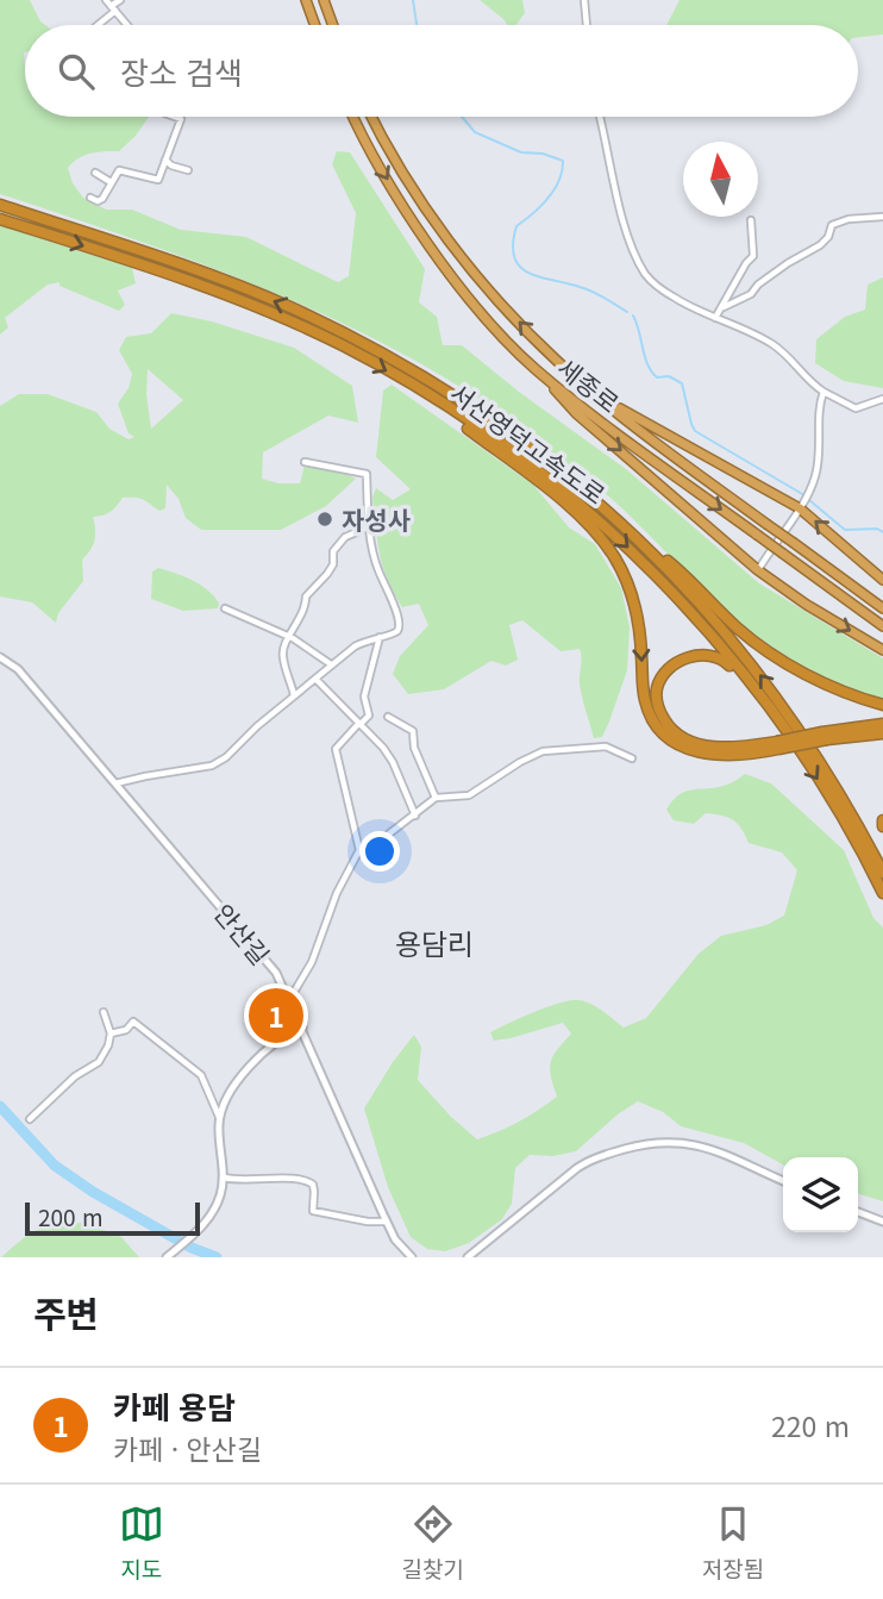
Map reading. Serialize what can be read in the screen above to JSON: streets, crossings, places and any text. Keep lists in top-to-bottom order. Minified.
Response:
{"streets":{"highway":["세종로","서산영덕고속도로"],"street":["안산길"]},"districts":["용담리"],"places":["자성사"],"scale_bar":"200 m","north":"top","page":{"search":"장소 검색","pins":"1","scale":"200 m","heading":"주변","list":[{"mark":"1","name":"카페 용담","note":"카페 · 안산길","value":"220 m"}],"nav":["지도","길찾기","저장됨"]}}
